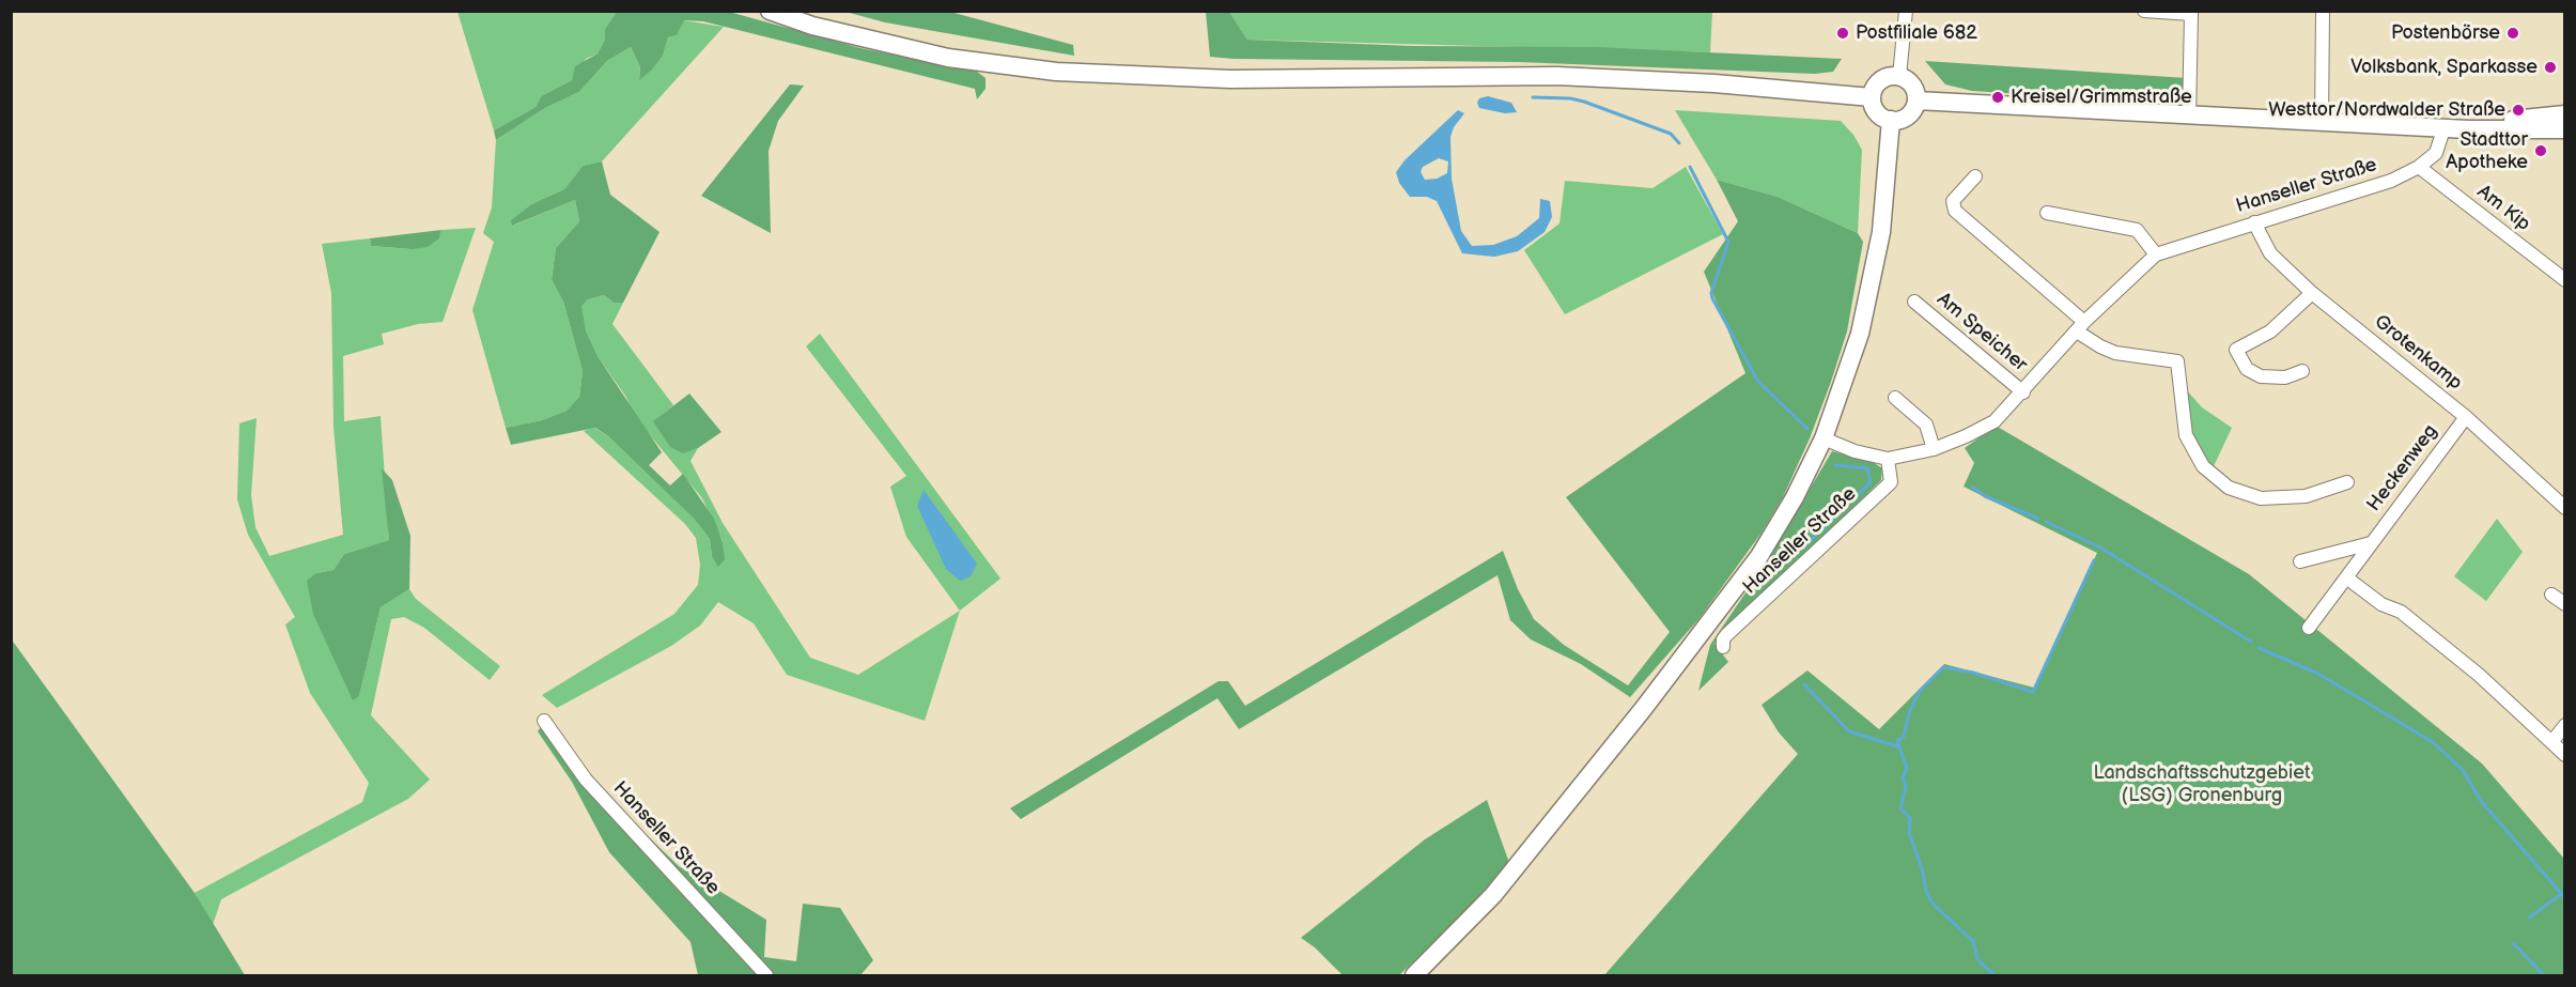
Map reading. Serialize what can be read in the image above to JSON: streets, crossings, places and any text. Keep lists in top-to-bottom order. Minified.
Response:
{"streets":{"street":["Hanseller Straße","Am Kip","Am Speicher","Grotenkamp","Heckenweg"]},"crossings":[["Hanseller Straße","Am Kip"],["Hanseller Straße","Am Speicher"],["Hanseller Straße","Grotenkamp"],["Grotenkamp","Heckenweg"]],"parks":["Landschaftsschutzgebiet (LSG) Gronenburg"],"places":["Postfiliale 682","Postenbörse","Volksbank, Sparkasse","Kreisel/Grimmstraße","Westtor/Nordwalder Straße","Stadttor Apotheke"]}
